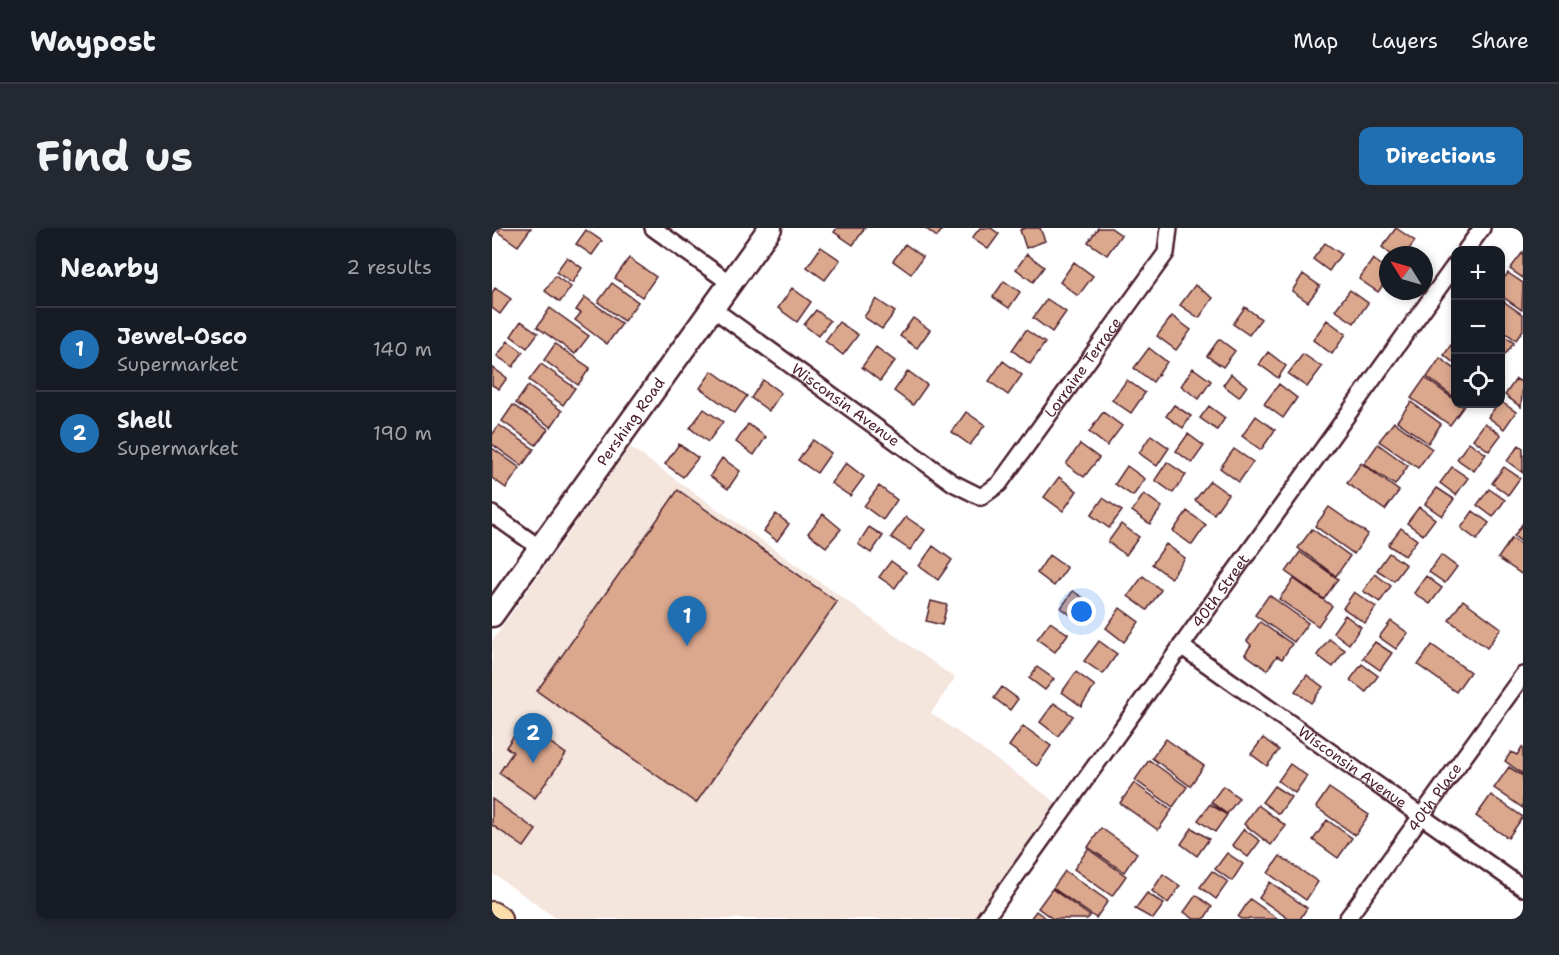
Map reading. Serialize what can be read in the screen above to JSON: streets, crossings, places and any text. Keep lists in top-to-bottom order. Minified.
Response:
{"streets":{"main road":["Pershing Road"],"street":["Lorraine Terrace","Wisconsin Avenue","40th Street","40th Place"]},"crossings":[["Lorraine Terrace","Wisconsin Avenue"],["Wisconsin Avenue","Pershing Road"],["Wisconsin Avenue","40th Street"],["Wisconsin Avenue","40th Place"]],"north":"top left","page":{"header":"Waypost","nav":["Map","Layers","Share"],"buttons":"Directions","title":"Find us","heading":["Nearby","2 results"],"map_buttons":["+","−"],"list":[{"mark":"1","name":"Jewel-Osco","note":"Supermarket","value":"140 m"},{"mark":"2","name":"Shell","note":"Supermarket","value":"190 m"}],"pins":["1","2"]}}
